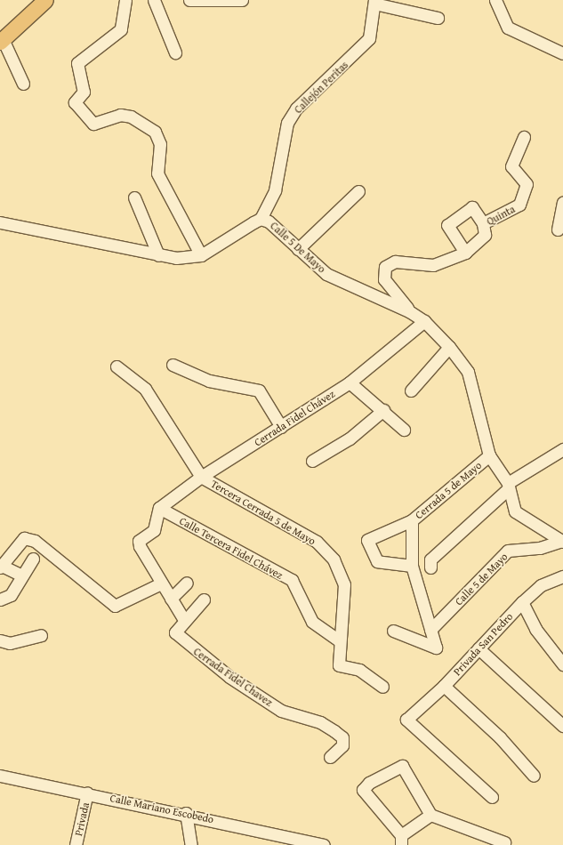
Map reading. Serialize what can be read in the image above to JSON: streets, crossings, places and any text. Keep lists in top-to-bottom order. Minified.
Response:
{"streets":{"street":["Callejón Peritas","Quinta","Calle 5 De Mayo","Cerrada Fidel Chávez","Cerrada 5 de Mayo","Tercera Cerrada 5 de Mayo","Calle Tercera Fidel Chávez","Calle 5 de Mayo","Privada San Pedro","Cerrada Fidel Chavez","Calle Mariano Escobedo","Privada"]},"crossings":[["Callejón Peritas","Calle 5 De Mayo"],["Calle 5 De Mayo","Cerrada Fidel Chávez"],["Calle 5 De Mayo","Cerrada 5 de Mayo"],["Calle 5 De Mayo","Calle 5 de Mayo"],["Cerrada Fidel Chávez","Tercera Cerrada 5 de Mayo"],["Cerrada Fidel Chávez","Calle Tercera Fidel Chávez"],["Cerrada 5 de Mayo","Calle 5 de Mayo"],["Tercera Cerrada 5 de Mayo","Calle Tercera Fidel Chávez"],["Calle Mariano Escobedo","Privada"]]}
